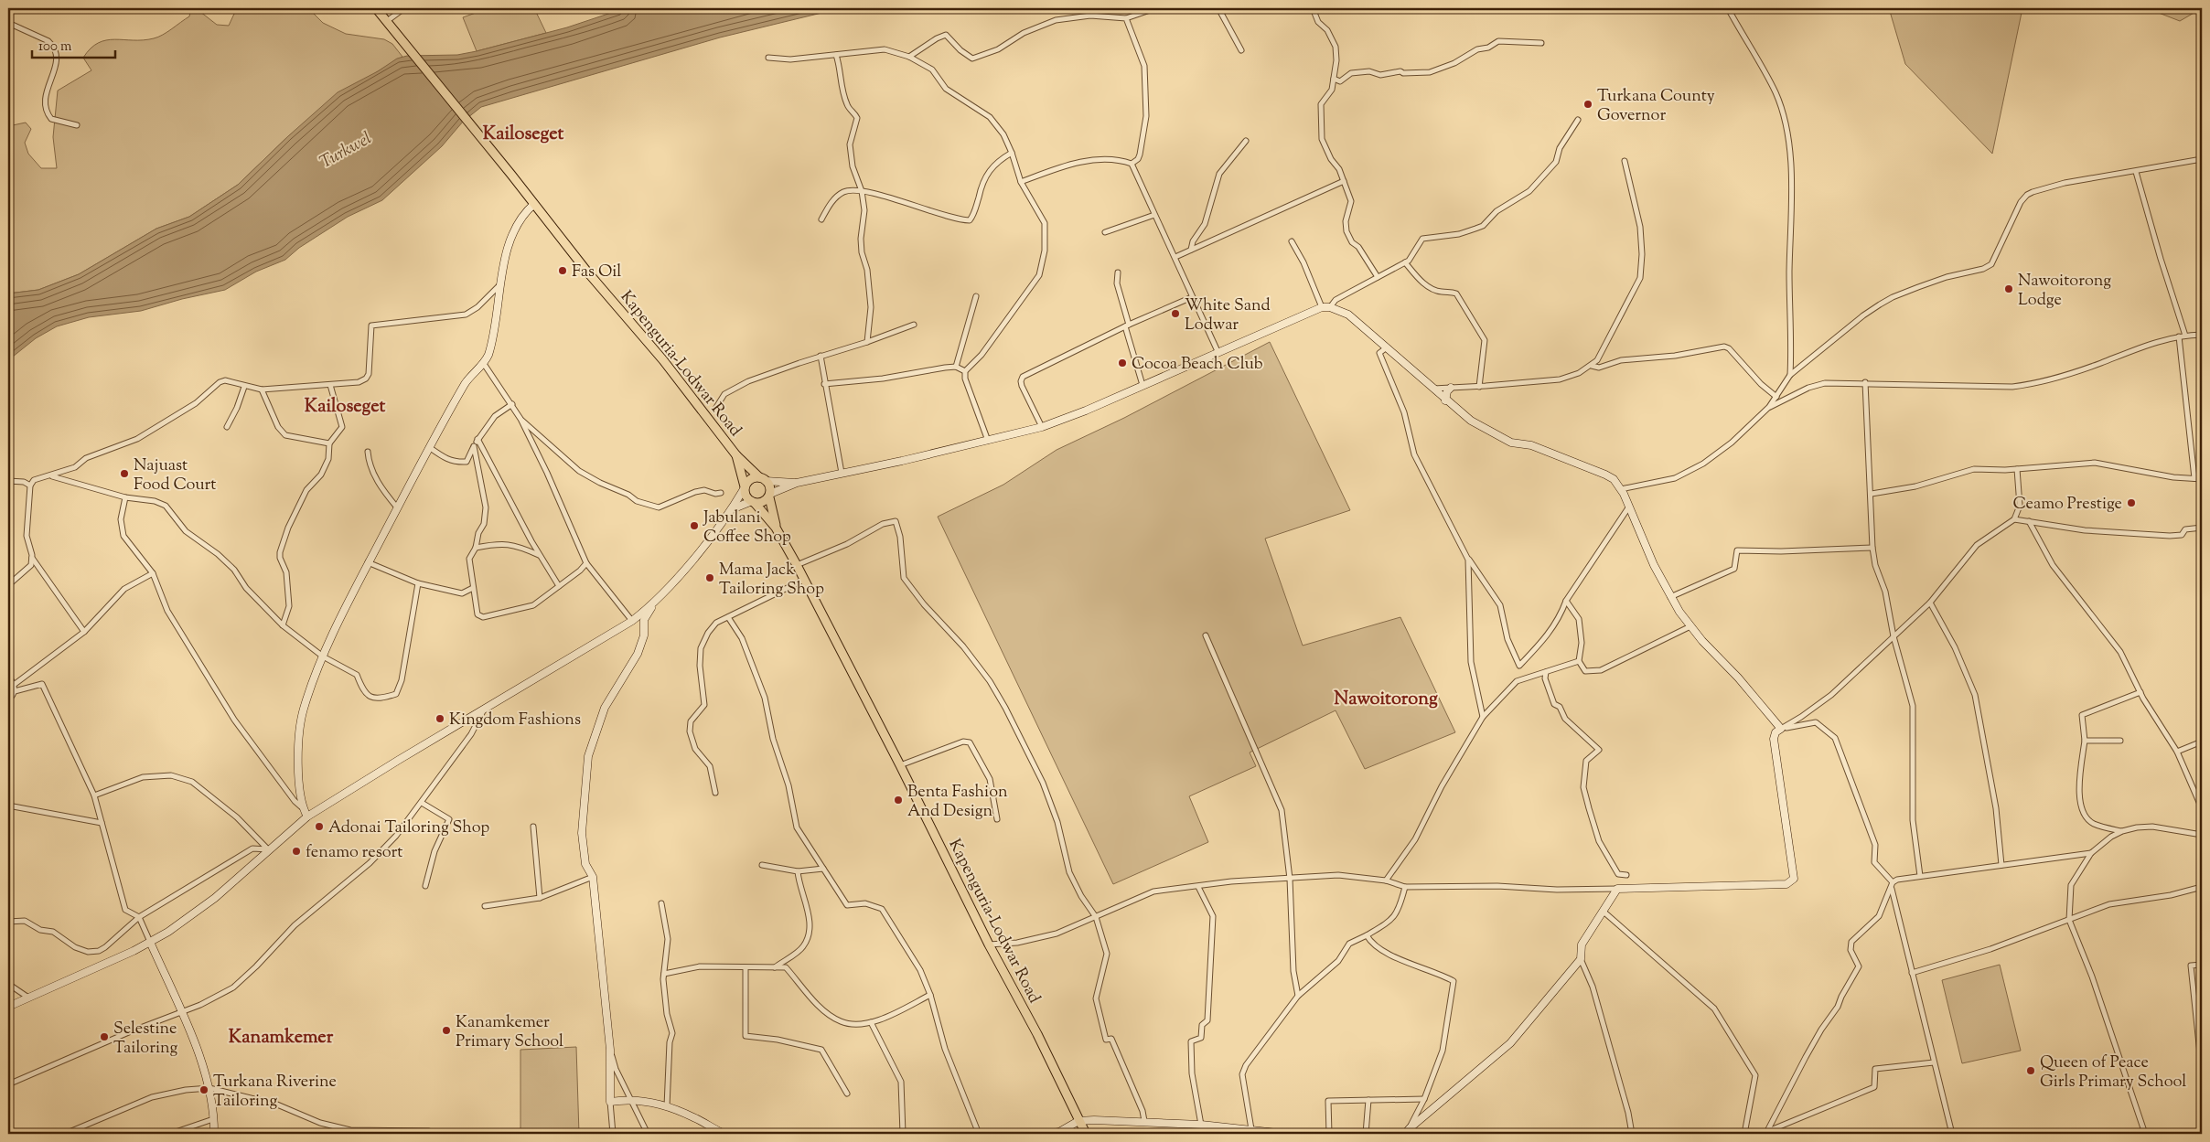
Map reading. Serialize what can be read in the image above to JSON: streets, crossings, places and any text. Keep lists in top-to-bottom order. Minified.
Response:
{"streets":{"highway":["Kapenguria-Lodwar Road"]},"districts":["Kailoseget","Kailoseget","Nawoitorong","Kanamkemer"],"water":["Turkwel"],"places":["Turkana County Governor","Fas Oil","Nawoitorong Lodge","White Sand Lodwar","Cocoa Beach Club","Najuast Food Court","Ceamo Prestige","Jabulani Coffee Shop","Mama Jack Tailoring Shop","Kingdom Fashions","Benta Fashion And Design","Adonai Tailoring Shop","fenamo resort","Kanamkemer Primary School","Selestine Tailoring","Queen of Peace Girls Primary School","Turkana Riverine Tailoring"],"scale_bar":"100 m"}
